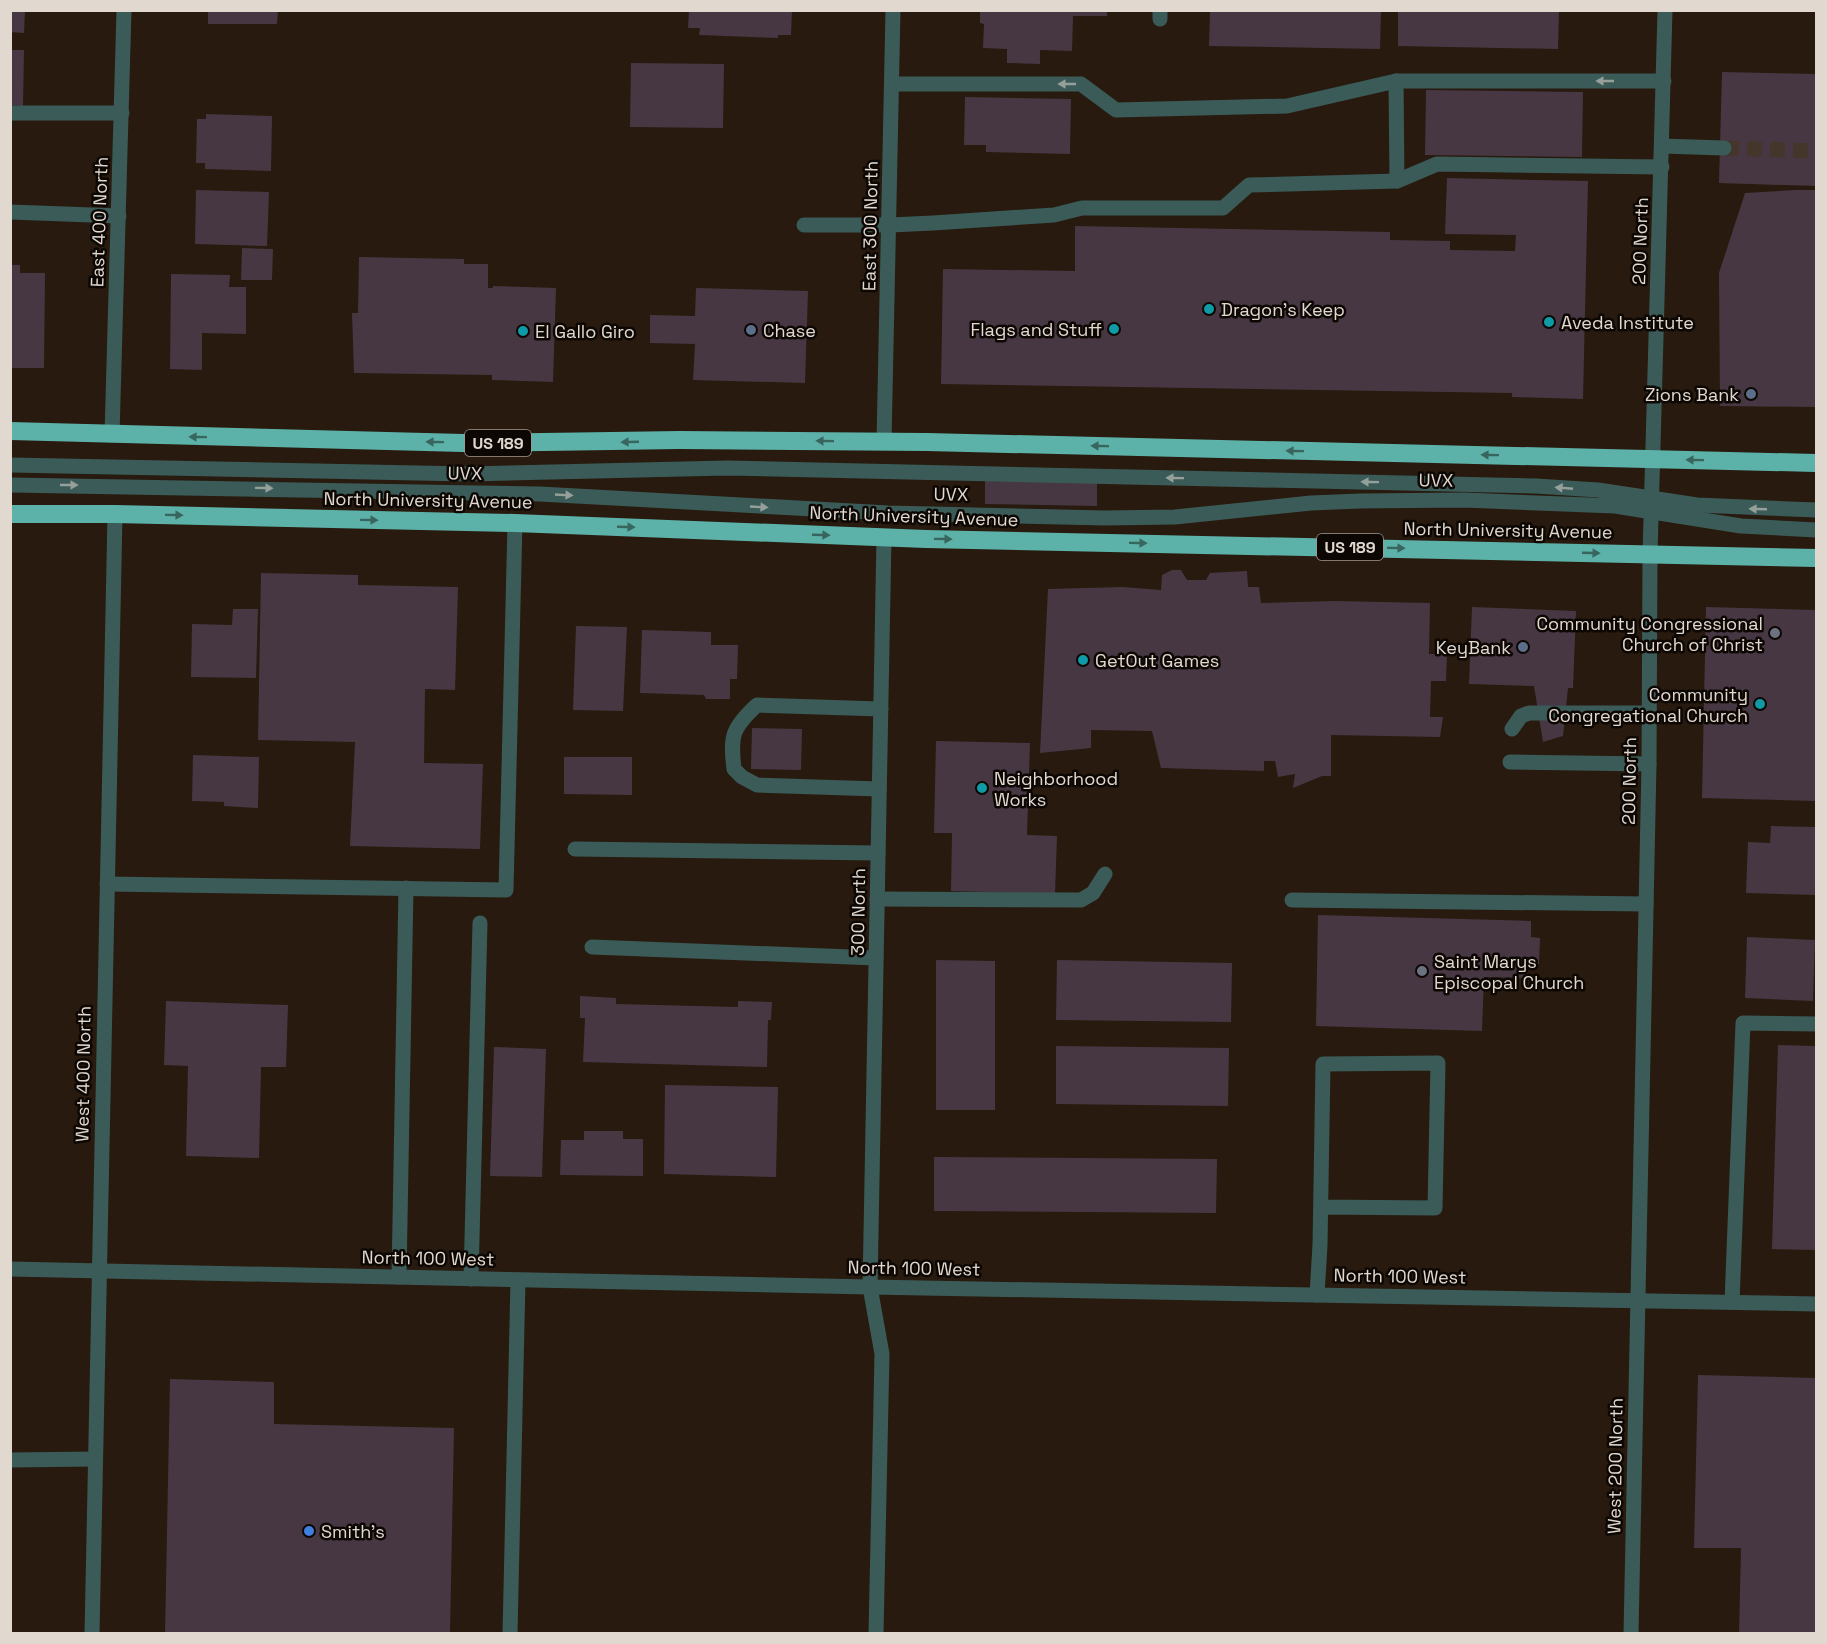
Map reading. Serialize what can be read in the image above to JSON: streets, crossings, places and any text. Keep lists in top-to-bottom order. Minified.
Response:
{"streets":{"highway":["US 189","North University Avenue"],"street":["East 400 North","East 300 North","200 North","UVX","300 North","West 400 North","North 100 West","West 200 North"]},"crossings":[["East 400 North","US 189"],["East 300 North","US 189"],["200 North","US 189"],["200 North","UVX"],["200 North","North University Avenue"],["200 North","North 100 West"],["200 North","West 200 North"],["North University Avenue","300 North"],["North University Avenue","West 400 North"],["300 North","North 100 West"],["West 400 North","North 100 West"],["North 100 West","West 200 North"]],"places":["Dragon's Keep","Aveda Institute","Flags and Stuff","Chase","El Gallo Giro","Zions Bank","Community Congressional Church of Christ","KeyBank","GetOut Games","Community Congregational Church","Neighborhood Works","Saint Marys Episcopal Church","Smith's"]}
